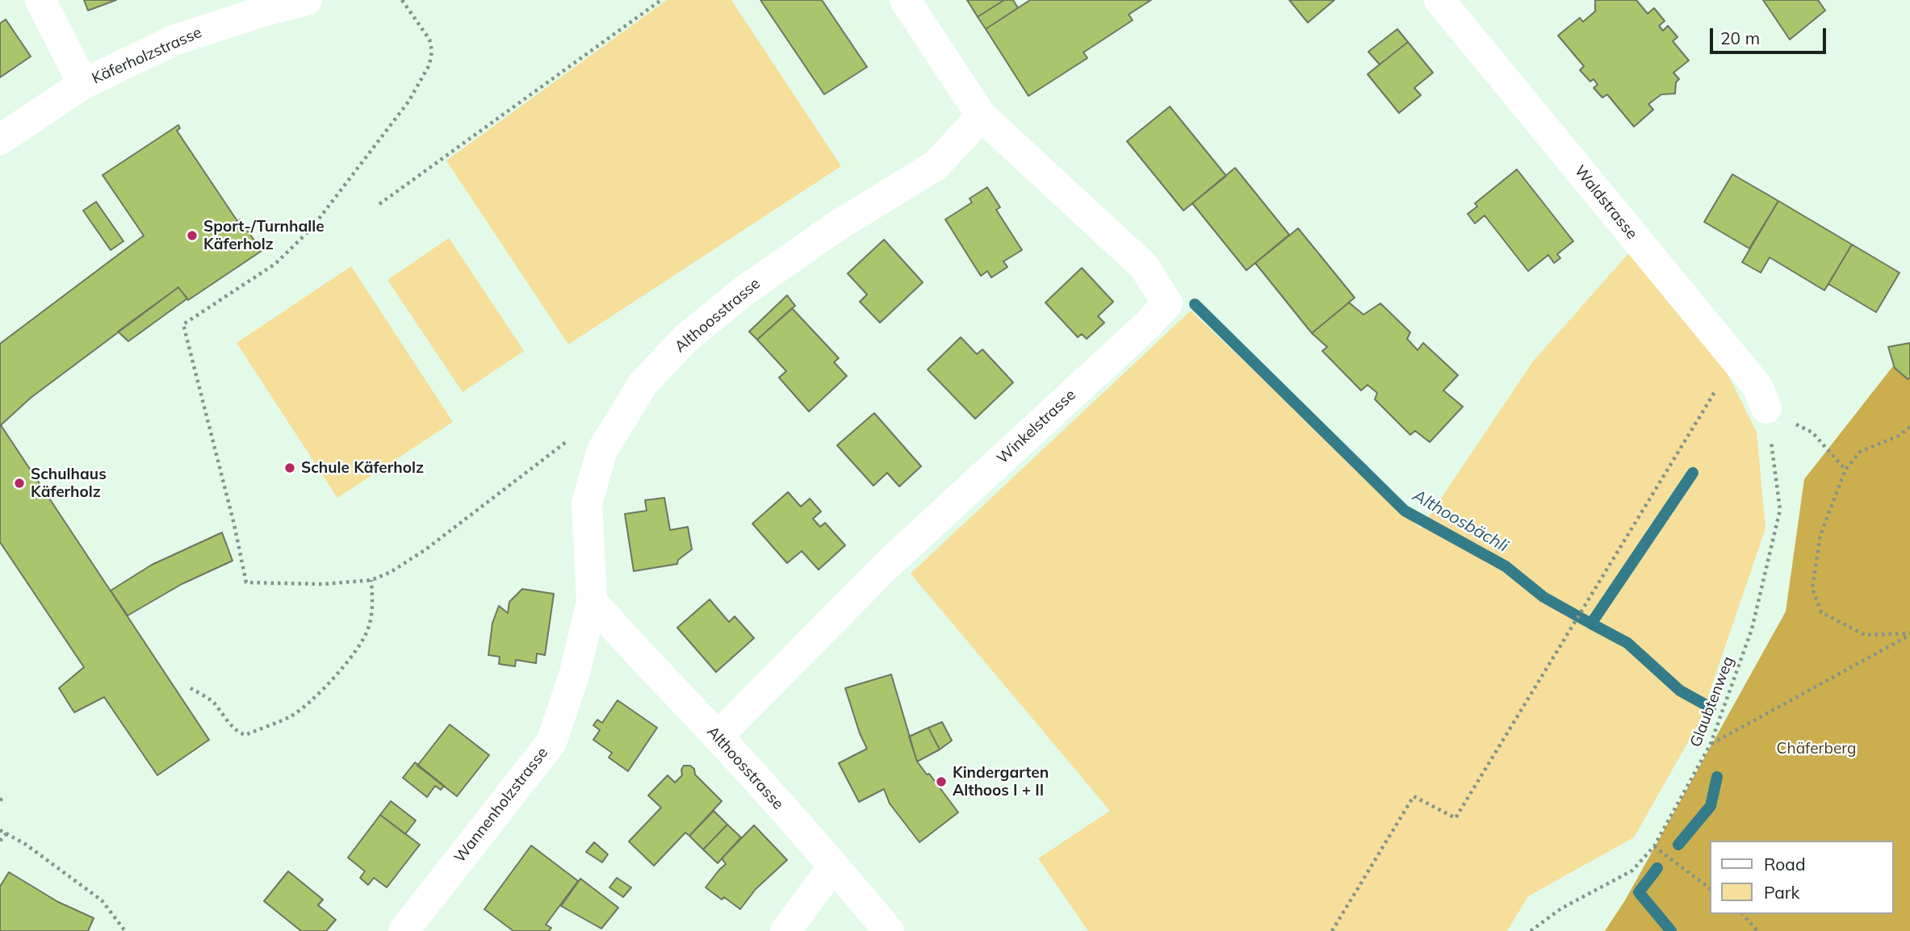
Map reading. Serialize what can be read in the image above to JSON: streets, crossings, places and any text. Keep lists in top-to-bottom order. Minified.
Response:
{"streets":{"street":["Käferholzstrasse","Waldstrasse","Althoosstrasse","Winkelstrasse","Wannenholzstrasse"],"path":["Glaubtenweg"]},"crossings":[["Waldstrasse","Glaubtenweg"],["Althoosstrasse","Winkelstrasse"],["Althoosstrasse","Wannenholzstrasse"]],"water":["Althoosbächli"],"parks":["Chäferberg"],"places":["Sport-/Turnhalle Käferholz","Schule Käferholz","Schulhaus Käferholz","Kindergarten Althoos I + II"],"legend":["Road","Park"],"scale_bar":"20 m"}
